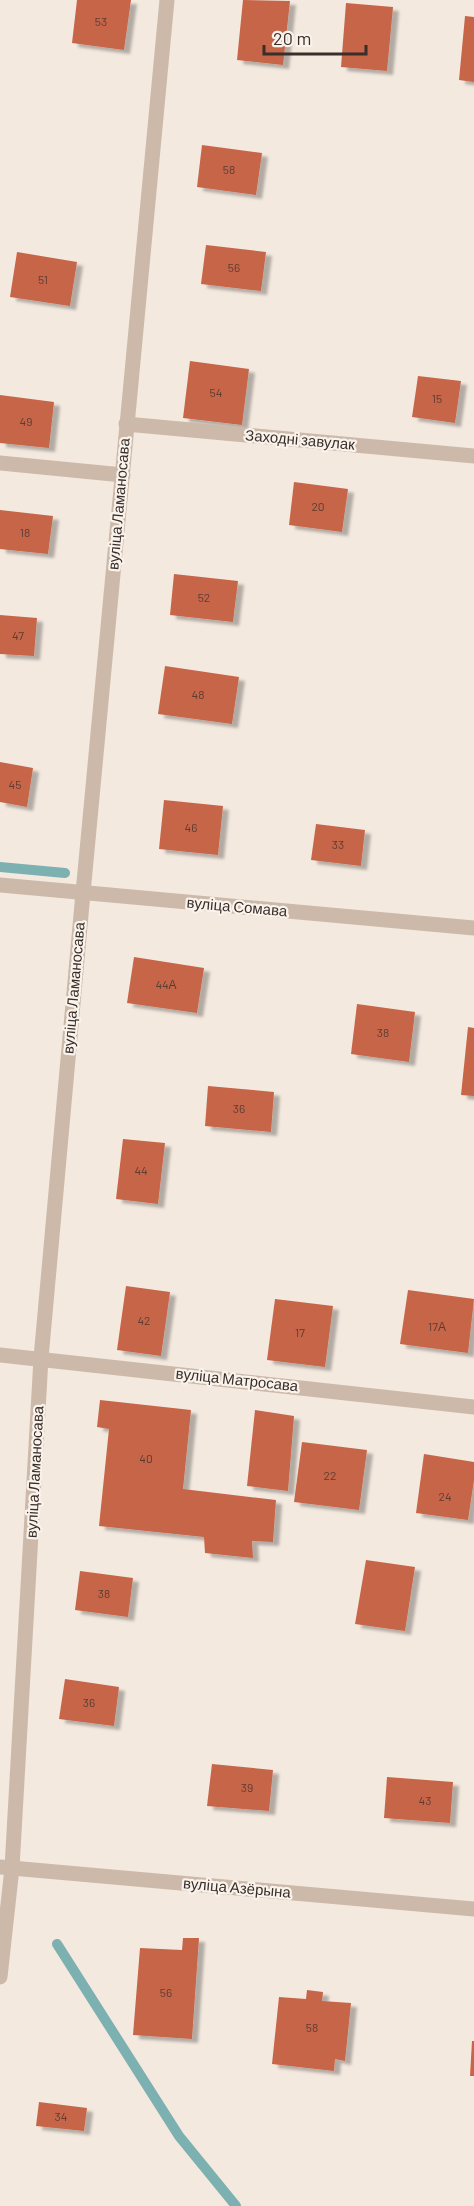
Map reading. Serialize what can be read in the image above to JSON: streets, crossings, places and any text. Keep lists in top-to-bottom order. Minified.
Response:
{"streets":{"street":["Заходні завулак","вуліца Ламаносава","вуліца Сомава","вуліца Матросава","вуліца Азёрына"]},"crossings":[["Заходні завулак","вуліца Ламаносава"],["вуліца Ламаносава","вуліца Сомава"],["вуліца Ламаносава","вуліца Матросава"],["вуліца Ламаносава","вуліца Азёрына"]],"house_numbers":["53","58","56","51","54","15","49","20","18","52","47","48","45","46","33","44А","38","36","44","42","17А","17","40","22","24","38","36","39","43","56","58","34"],"scale_bar":"20 m"}
